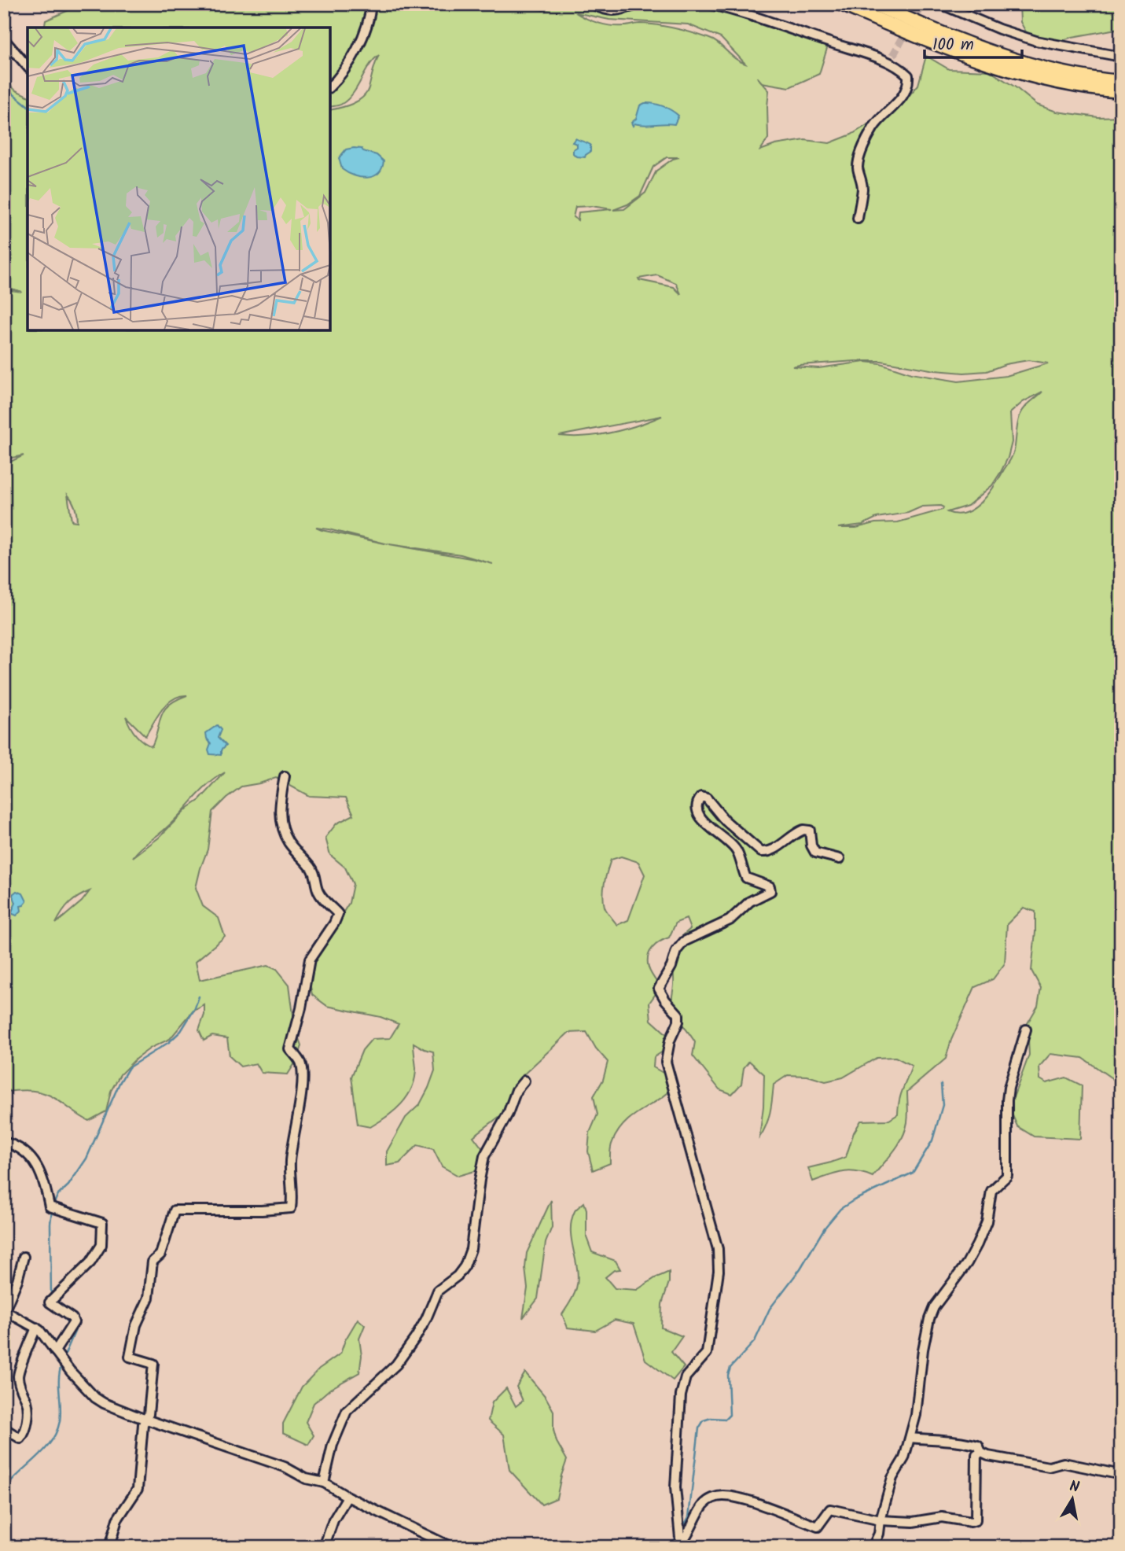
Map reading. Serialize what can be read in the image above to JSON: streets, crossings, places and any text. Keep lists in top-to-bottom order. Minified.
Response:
{"scale_bar":"100 m","north":"top"}
